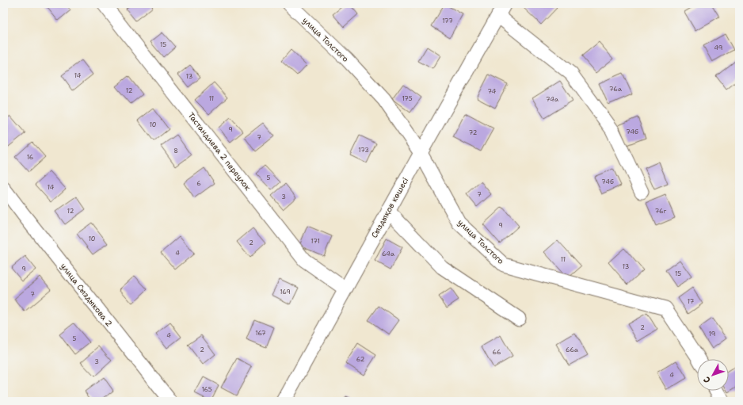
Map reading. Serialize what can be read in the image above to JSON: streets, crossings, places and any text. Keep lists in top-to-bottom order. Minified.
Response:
{"streets":{"street":["улица Толстого","Тастандиева 2 переулок","Сыздықов көшесі","улица Сыздыкова 2"]},"crossings":[["улица Толстого","Сыздықов көшесі"],["Тастандиева 2 переулок","Сыздықов көшесі"]],"house_numbers":["177","15","49","14","13","76а","12","74","11","175","74а","10","9","74б","72","7","173","8","16","5","74б","6","14","7","3","12","76г","9","10","171","2","4","64а","11","13","9","15","169","7","17","2","167","19","4","5","2","66а","66","62","3","4","165"],"north":"bottom left"}
